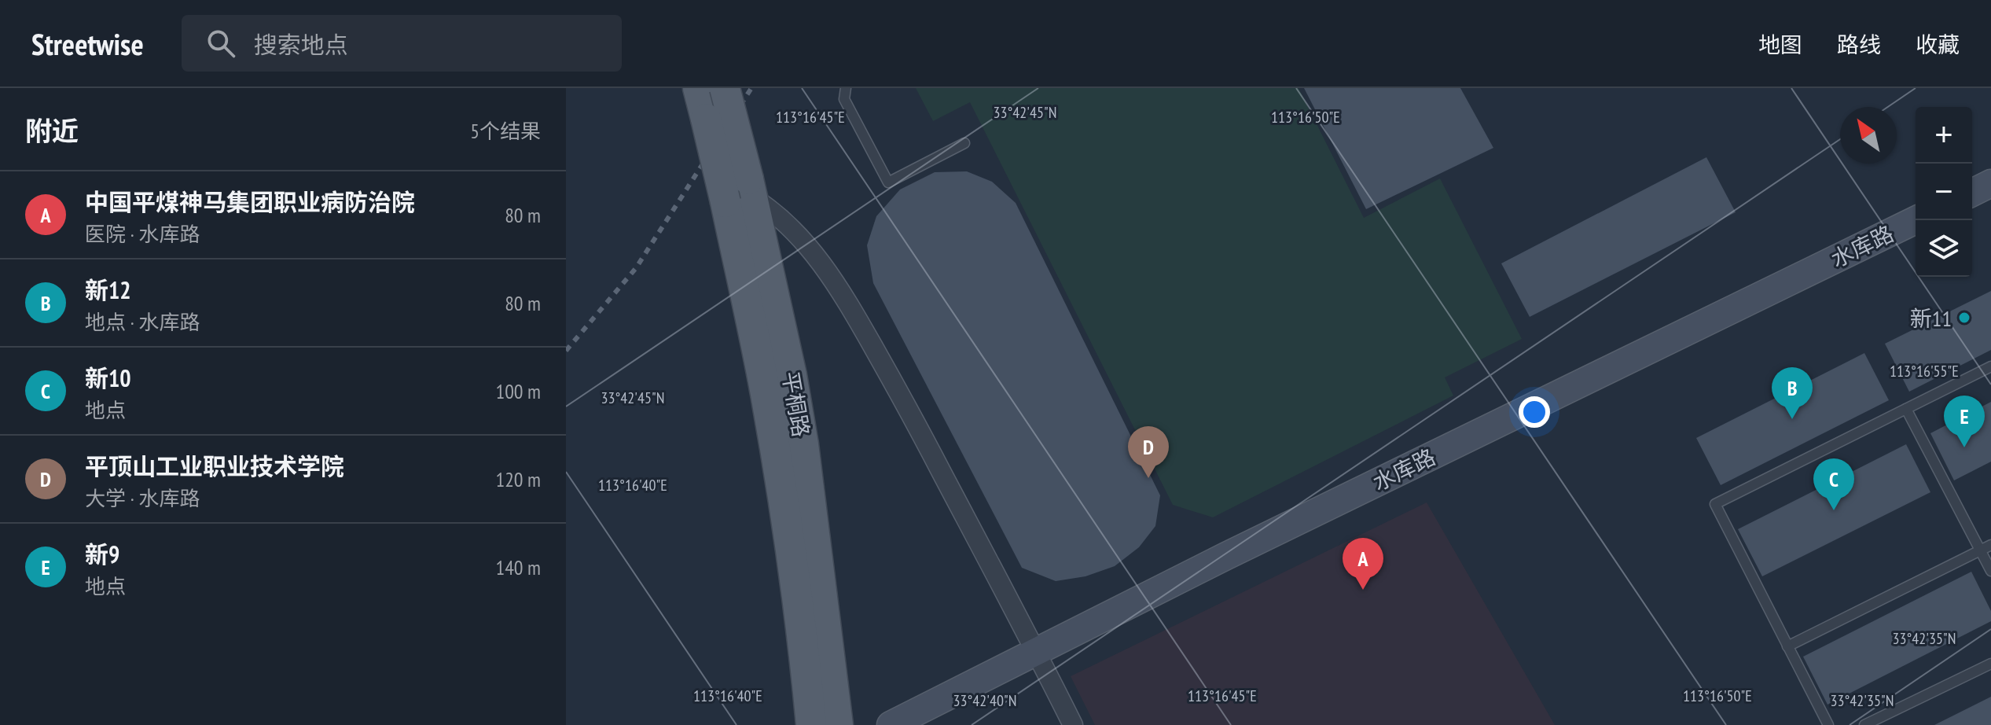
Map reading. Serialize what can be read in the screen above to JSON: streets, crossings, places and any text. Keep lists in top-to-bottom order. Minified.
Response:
{"streets":{"main road":["平桐路"],"street":["水库路"]},"places":["新11"],"north":"top left","page":{"header":"Streetwise","search":"搜索地点","nav":["地图","路线","收藏"],"heading":["附近","5个结果"],"map_buttons":["+","−"],"list":[{"mark":"A","name":"中国平煤神马集团职业病防治院","note":"医院 · 水库路","value":"80 m"},{"mark":"B","name":"新12","note":"地点 · 水库路","value":"80 m"},{"mark":"C","name":"新10","note":"地点","value":"100 m"},{"mark":"D","name":"平顶山工业职业技术学院","note":"大学 · 水库路","value":"120 m"},{"mark":"E","name":"新9","note":"地点","value":"140 m"}],"pins":["B","E","D","C","A"]},"coordinates":["33°42'45\"N","113°16'45\"E","113°16'50\"E","113°16'55\"E","113°16'40\"E","33°42'35\"N","33°42'40\"N"]}
